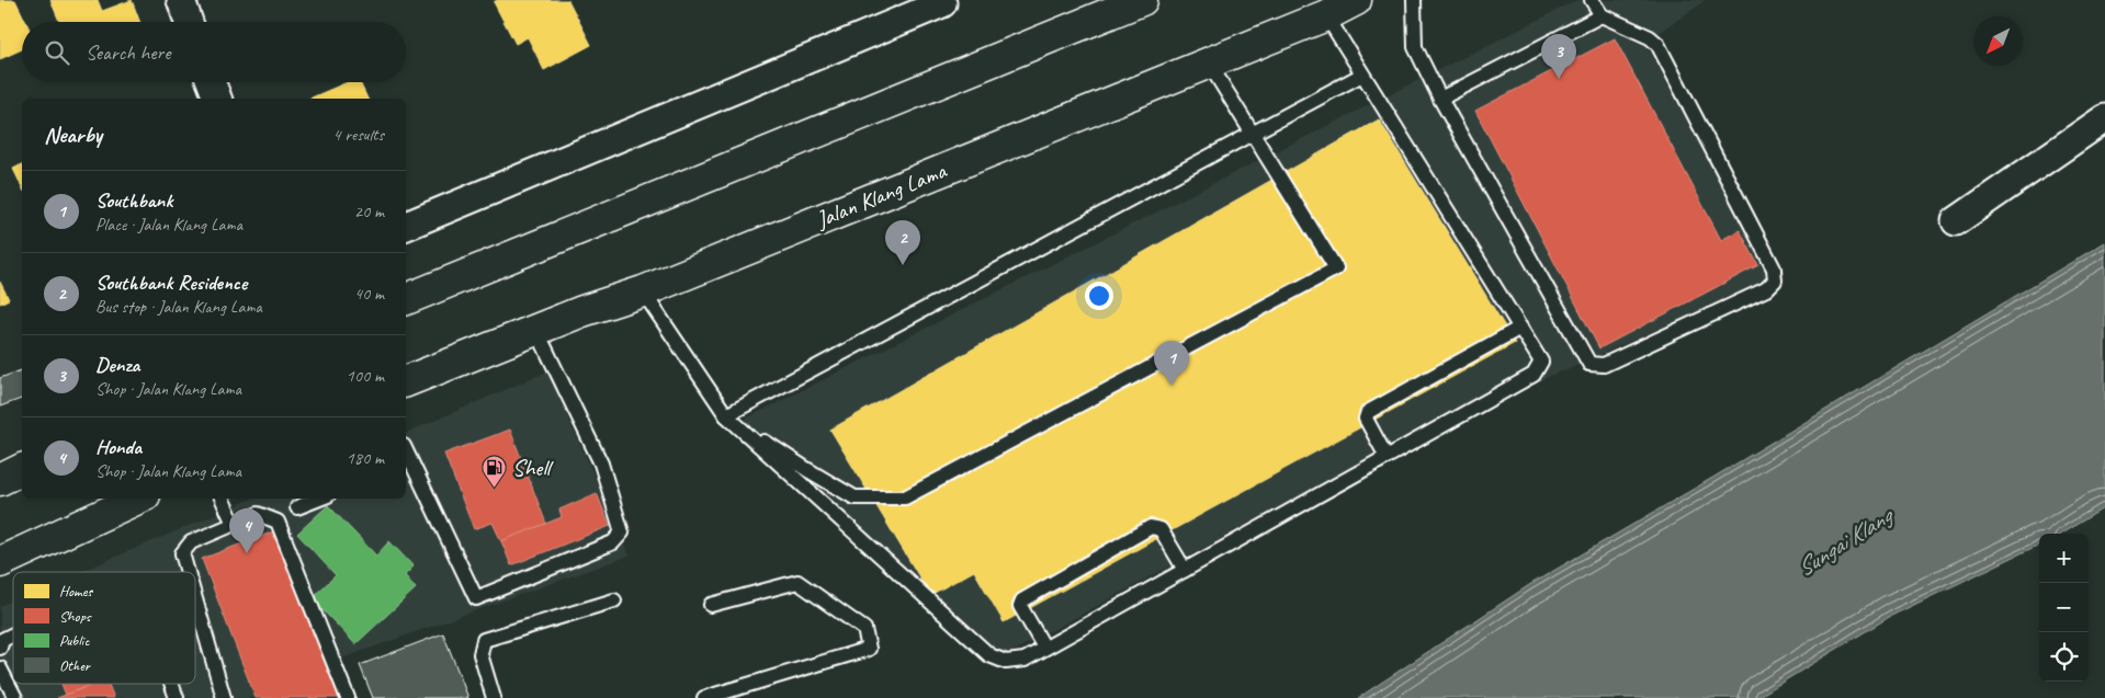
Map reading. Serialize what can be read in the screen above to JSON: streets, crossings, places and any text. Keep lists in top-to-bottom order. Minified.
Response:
{"streets":{"main road":["Jalan Klang Lama"]},"water":["Sungai Klang"],"places":{"fuel station":["Shell"]},"legend":["Homes","Shops","Public","Other"],"north":"bottom left","page":{"search":"Search here","pins":["3","2","1","4"],"heading":["Nearby","4 results"],"list":[{"mark":"1","name":"Southbank","note":"Place · Jalan Klang Lama","value":"20 m"},{"mark":"2","name":"Southbank Residence","note":"Bus stop · Jalan Klang Lama","value":"40 m"},{"mark":"3","name":"Denza","note":"Shop · Jalan Klang Lama","value":"100 m"},{"mark":"4","name":"Honda","note":"Shop · Jalan Klang Lama","value":"180 m"}],"map_buttons":["+","−"]}}
